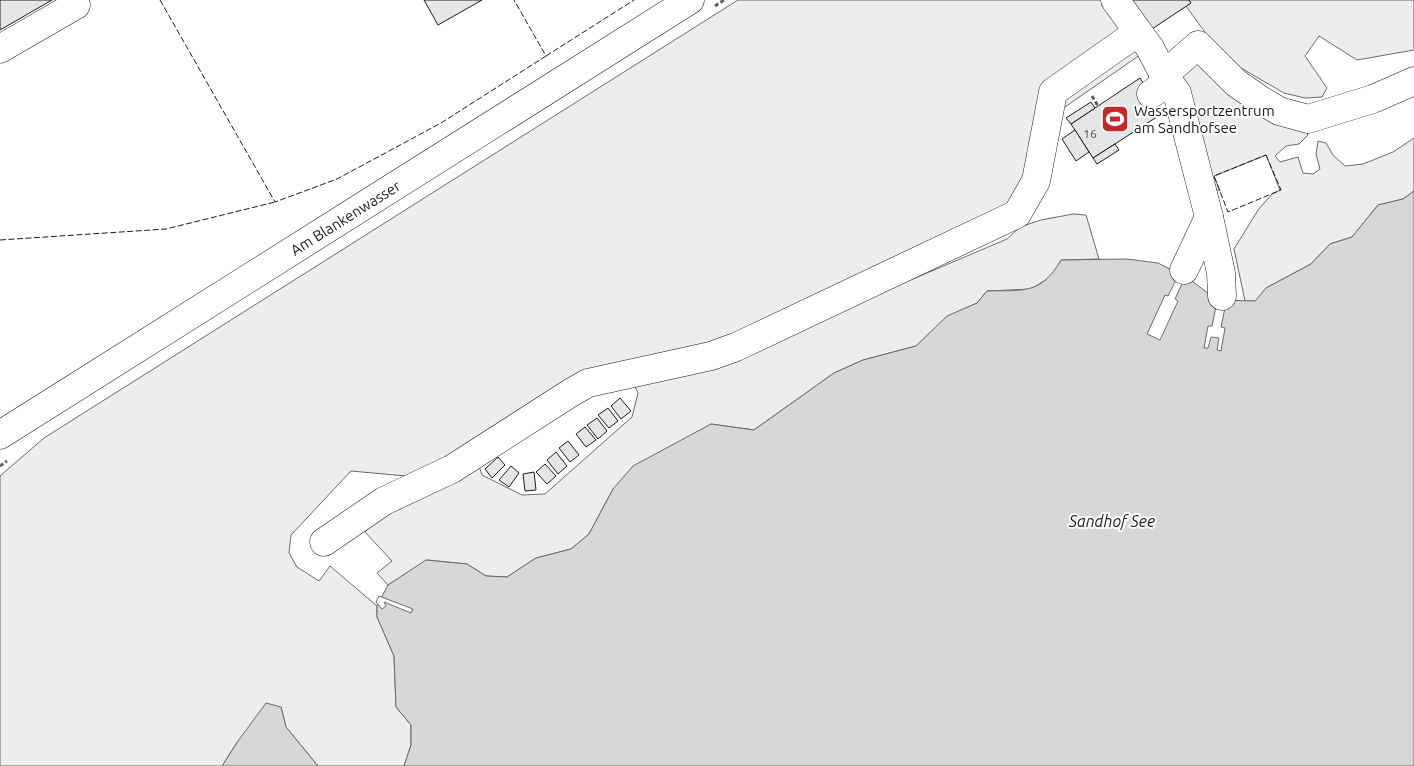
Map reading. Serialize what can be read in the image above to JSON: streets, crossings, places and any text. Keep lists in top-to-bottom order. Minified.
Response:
{"streets":{"street":["Am Blankenwasser"]},"water":["Sandhof See"],"places":{"sports":["Wassersportzentrum am Sandhofsee"]},"house_numbers":["16"]}
